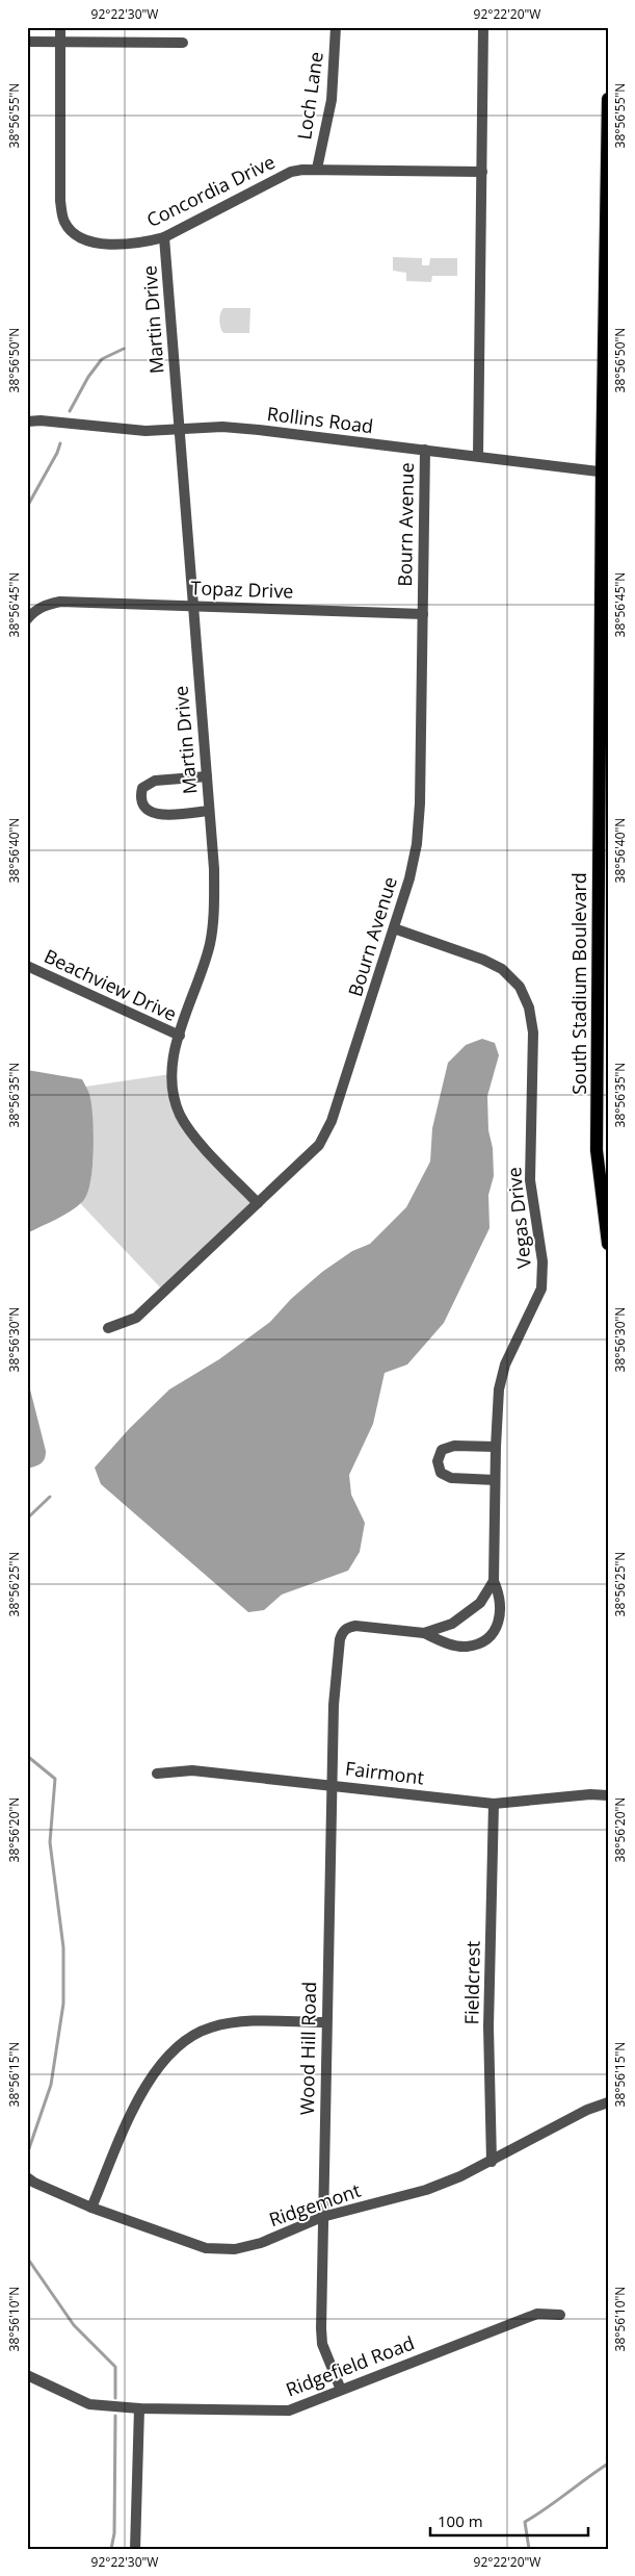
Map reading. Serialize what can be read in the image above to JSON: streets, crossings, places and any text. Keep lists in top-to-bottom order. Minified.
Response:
{"streets":{"main road":["South Stadium Boulevard"],"street":["Loch Lane","Concordia Drive","Martin Drive","Rollins Road","Bourn Avenue","Topaz Drive","Beachview Drive","Vegas Drive","Fairmont","Fieldcrest","Wood Hill Road","Ridgemont","Ridgefield Road"]},"crossings":[["Loch Lane","Concordia Drive"],["Concordia Drive","Martin Drive"],["Martin Drive","Rollins Road"],["Martin Drive","Bourn Avenue"],["Martin Drive","Topaz Drive"],["Martin Drive","Beachview Drive"],["Rollins Road","Bourn Avenue"],["Rollins Road","South Stadium Boulevard"],["Bourn Avenue","Topaz Drive"],["Bourn Avenue","Vegas Drive"],["Fairmont","Fieldcrest"],["Fairmont","Wood Hill Road"],["Fieldcrest","Ridgemont"],["Wood Hill Road","Ridgemont"],["Wood Hill Road","Ridgefield Road"]],"scale_bar":"100 m","coordinates":["92°22'30\"W","92°22'20\"W","38°56'55\"N","38°56'50\"N","38°56'45\"N","38°56'40\"N","38°56'35\"N","38°56'30\"N","38°56'25\"N","38°56'20\"N","38°56'15\"N","38°56'10\"N"]}
